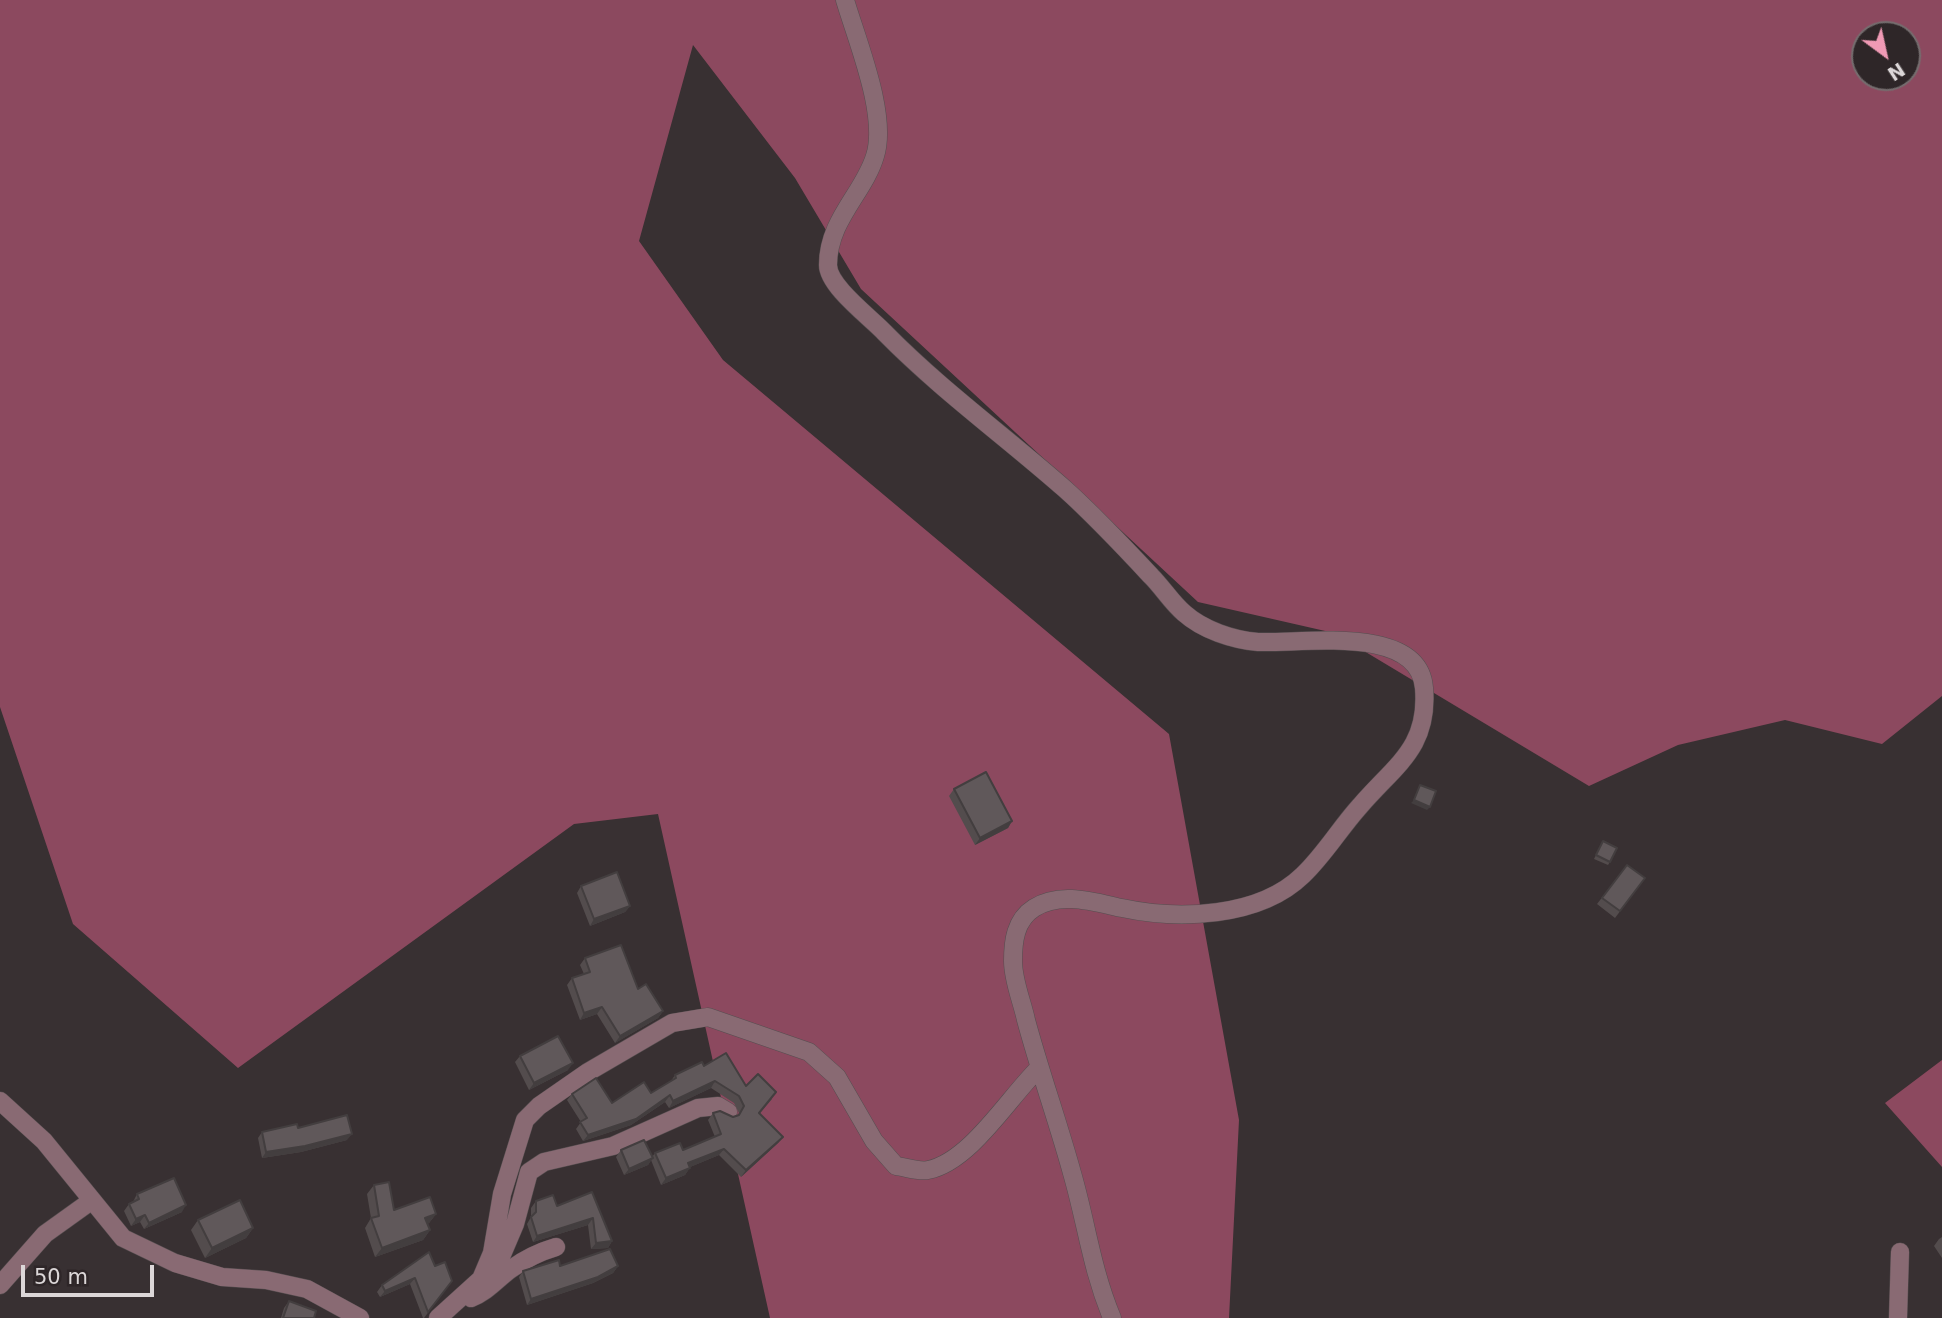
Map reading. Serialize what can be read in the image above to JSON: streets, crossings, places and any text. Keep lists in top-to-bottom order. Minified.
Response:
{"scale_bar":"50 m","north":"bottom right"}
